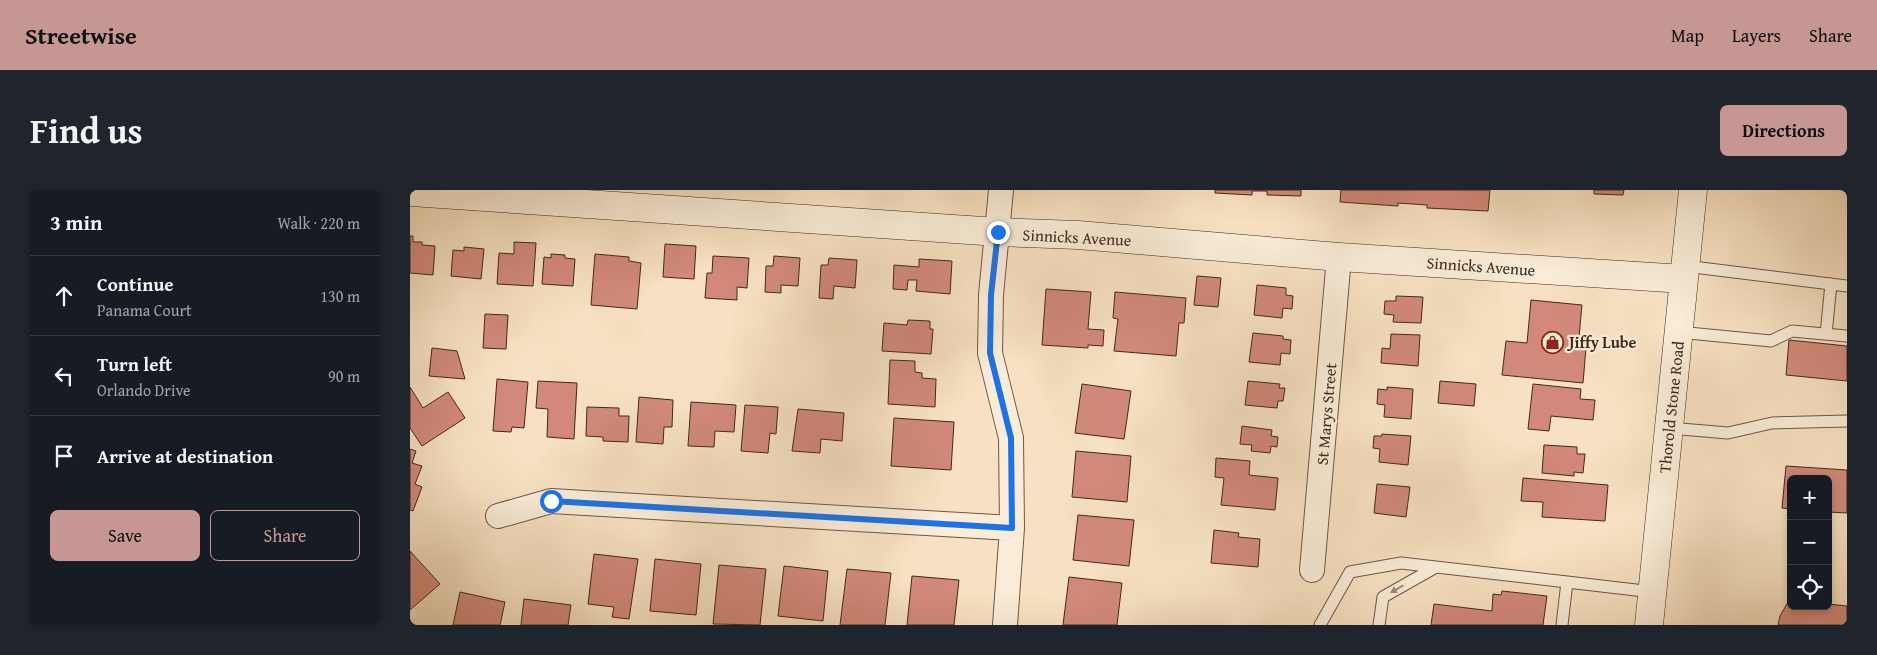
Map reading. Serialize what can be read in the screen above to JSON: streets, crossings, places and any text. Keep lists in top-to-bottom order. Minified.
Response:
{"streets":{"street":["Sinnicks Avenue","Thorold Stone Road","St Marys Street"]},"crossings":[["Sinnicks Avenue","Thorold Stone Road"],["Sinnicks Avenue","St Marys Street"]],"places":{"shop":["Jiffy Lube"]},"page":{"header":"Streetwise","nav":["Map","Layers","Share"],"title":"Find us","buttons":["Directions",["Save","Share"]],"heading":["3 min","Walk · 220 m"],"list":[["Continue","Panama Court","130 m"],["Turn left","Orlando Drive","90 m"],"Arrive at destination"],"map_buttons":["+","−"]}}
